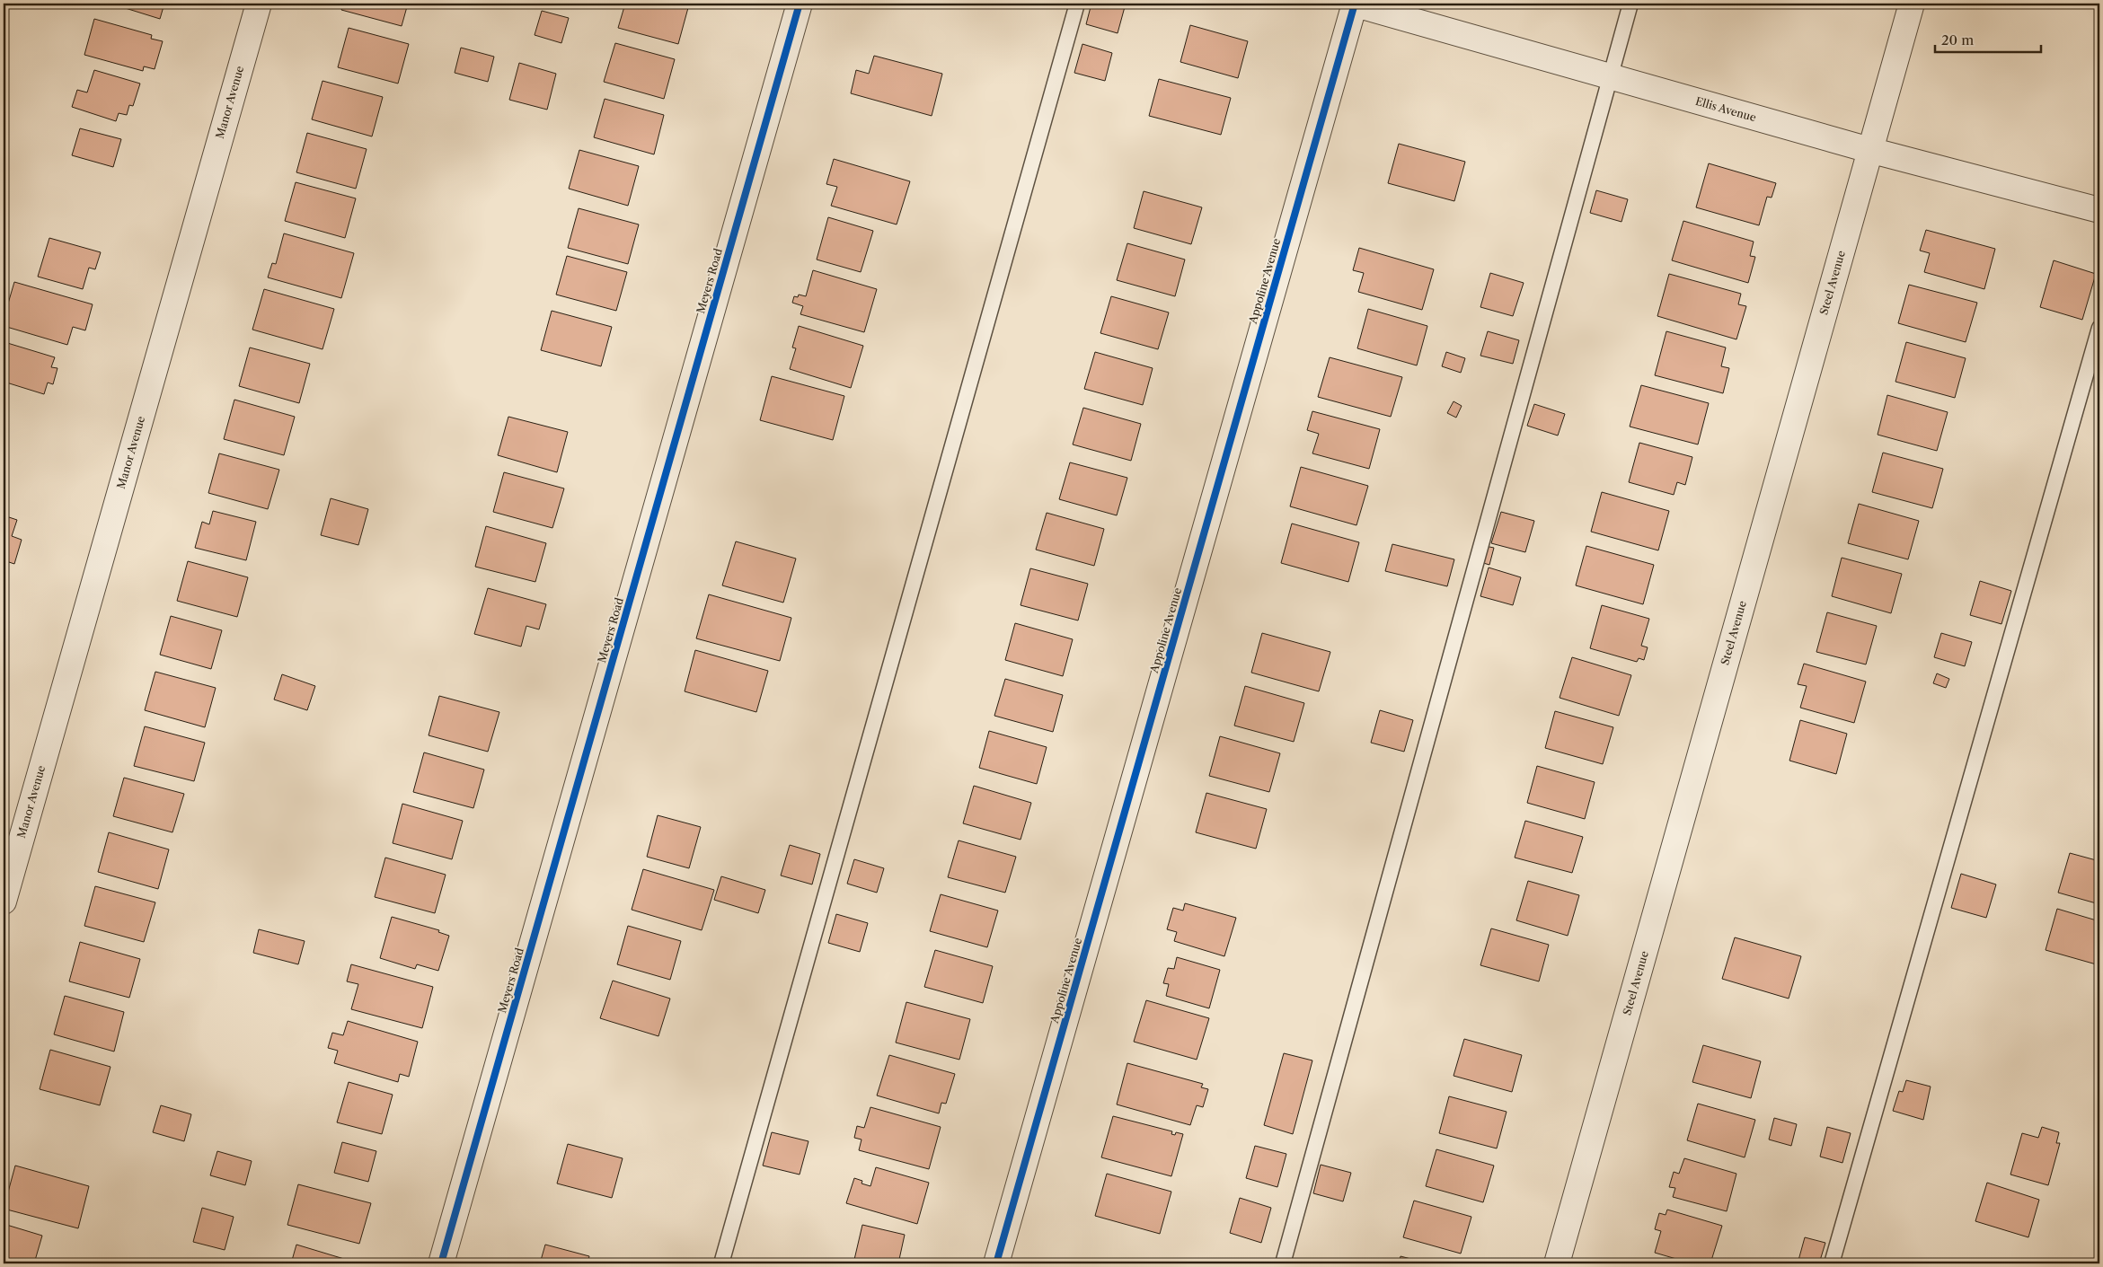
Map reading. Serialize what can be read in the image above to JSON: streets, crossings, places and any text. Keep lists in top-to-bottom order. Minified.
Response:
{"streets":{"street":["Manor Avenue","Ellis Avenue","Meyers Road","Appoline Avenue","Steel Avenue"]},"crossings":[["Ellis Avenue","Appoline Avenue"],["Ellis Avenue","Steel Avenue"]],"scale_bar":"20 m"}
